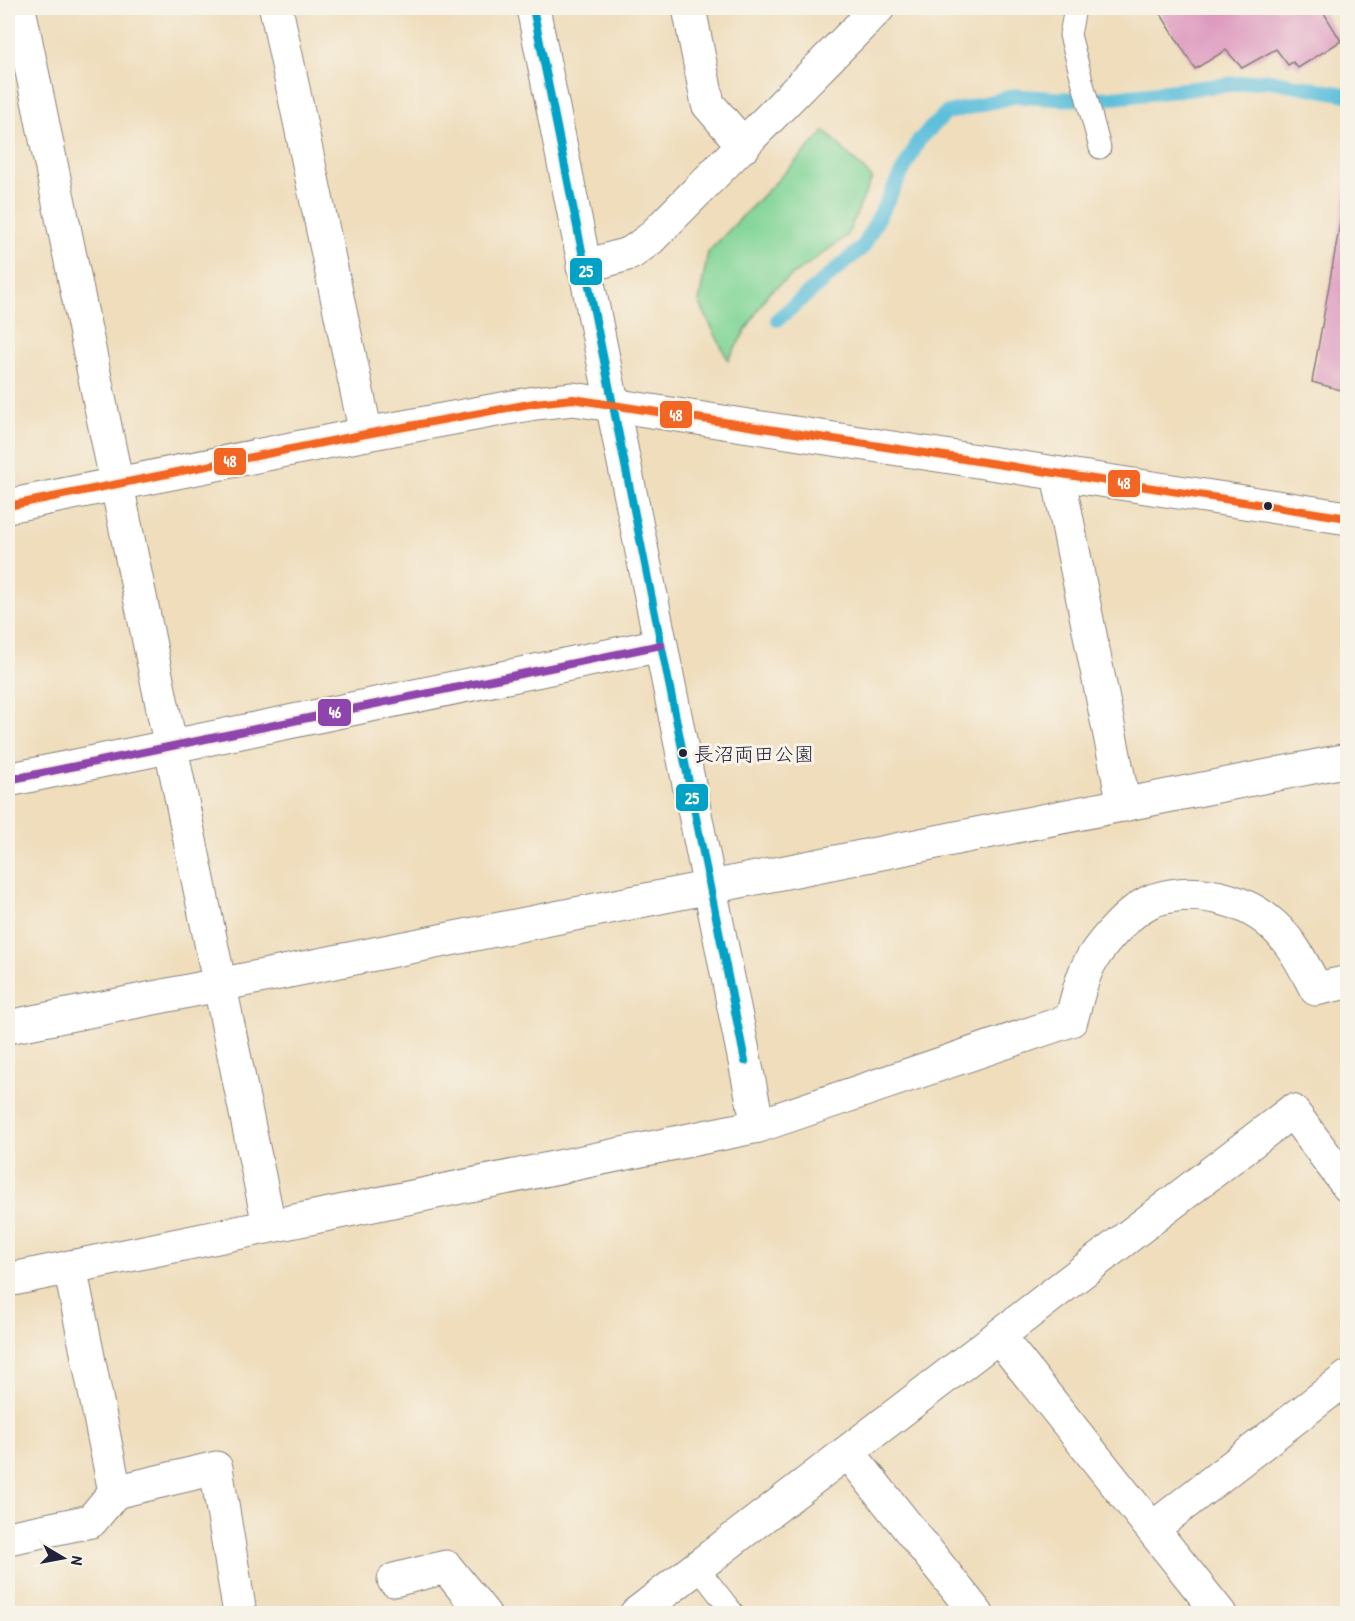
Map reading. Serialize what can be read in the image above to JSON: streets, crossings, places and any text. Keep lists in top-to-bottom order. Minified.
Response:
{"places":["長沼両田公園"],"lines":["transit line 25","transit line 48","transit line 46"],"north":"right"}
